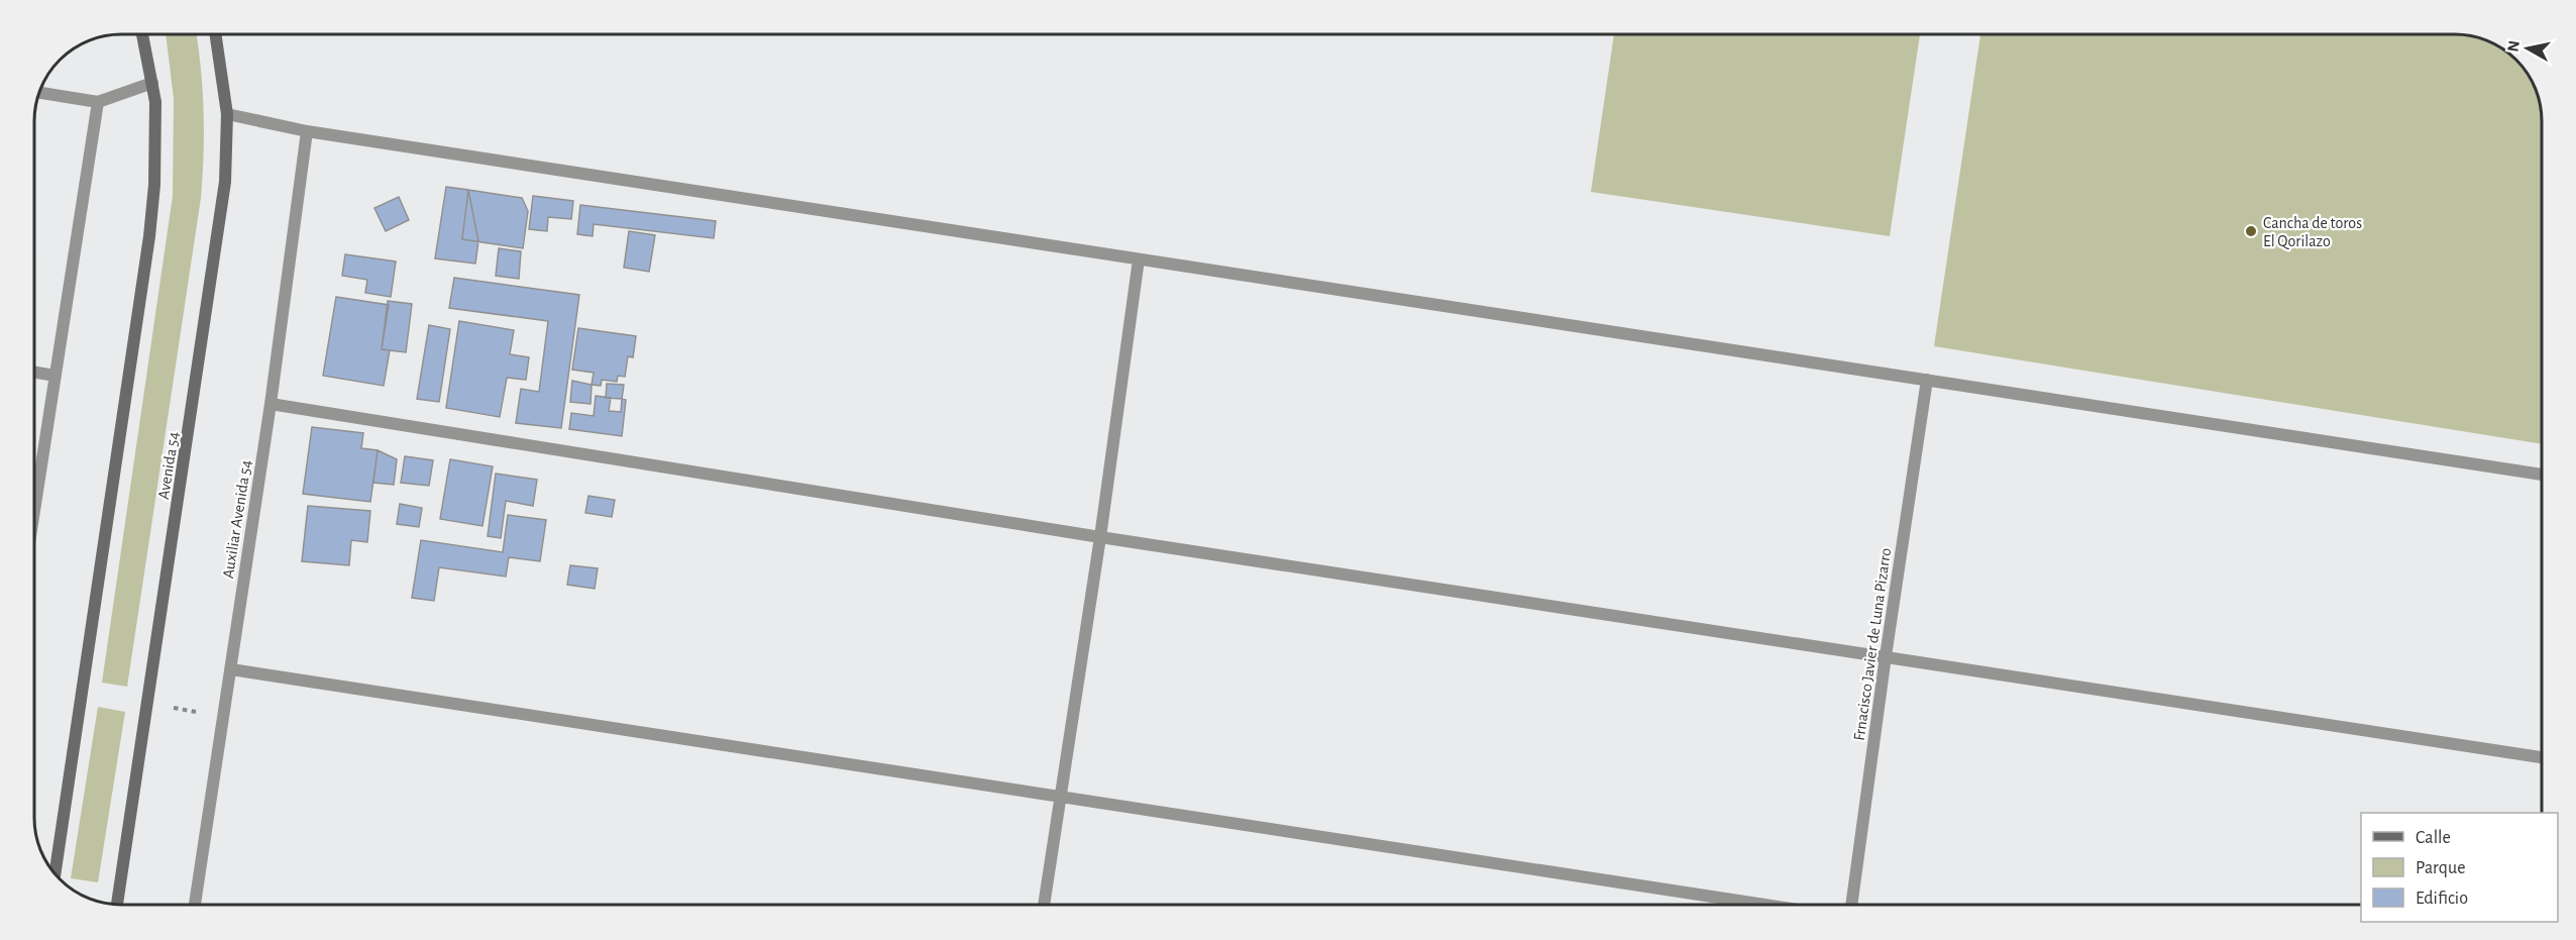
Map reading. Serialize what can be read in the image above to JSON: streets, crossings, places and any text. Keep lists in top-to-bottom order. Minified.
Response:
{"streets":{"main road":["Avenida 54"],"street":["Auxiliar Avenida 54","Frnacisco Javier de Luna Pizarro"]},"places":["Cancha de toros El Qorilazo"],"legend":["Calle","Parque","Edificio"],"north":"left"}
